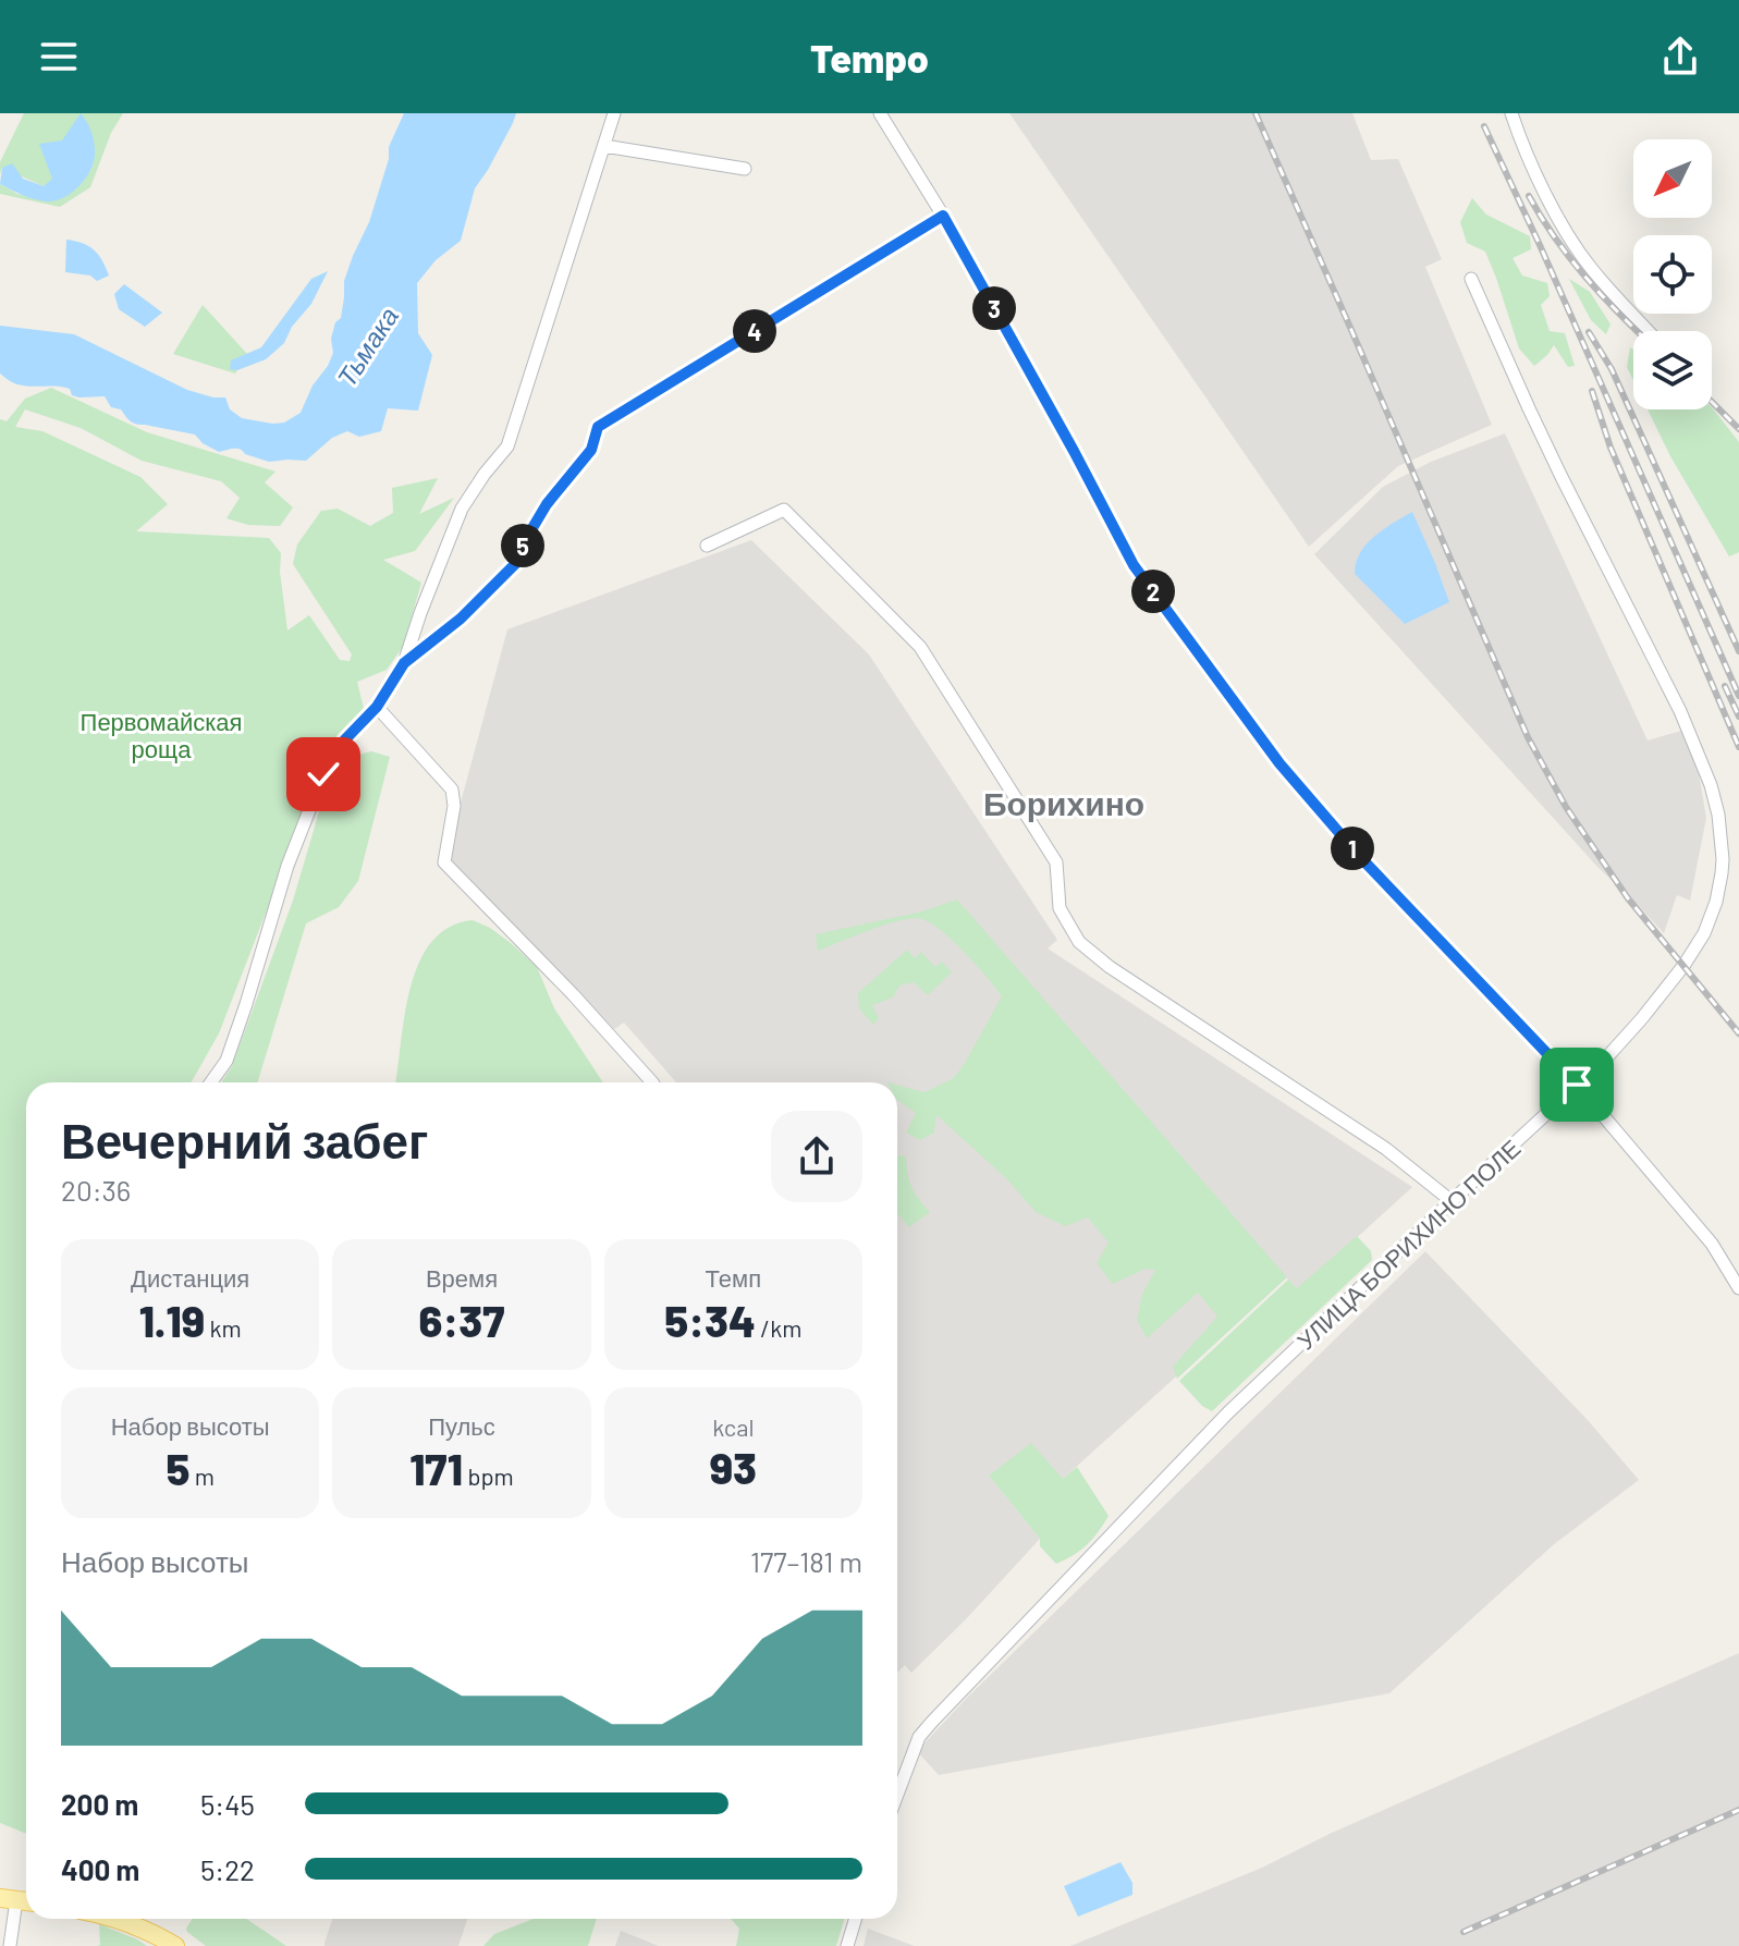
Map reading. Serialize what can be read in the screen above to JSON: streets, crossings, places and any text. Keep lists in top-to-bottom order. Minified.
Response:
{"streets":{"street":["УЛИЦА БОРИХИНО ПОЛЕ"]},"districts":["Борихино"],"water":["Тьмака"],"parks":["Первомайская роща"],"north":"bottom left","page":{"header":"Tempo","pins":["3","4","5","2","1"],"heading":["Вечерний забег","20:36"],"stats":[["Дистанция","1.19 km"],["Время","6:37"],["Темп","5:34 /km"],["Набор высоты","5 m"],["Пульс","171 bpm"],["kcal","93"]],"chart":["Набор высоты","177–181 m"],"list":[{"name":"200 m","note":"5:45"},{"name":"400 m","note":"5:22"}]}}
